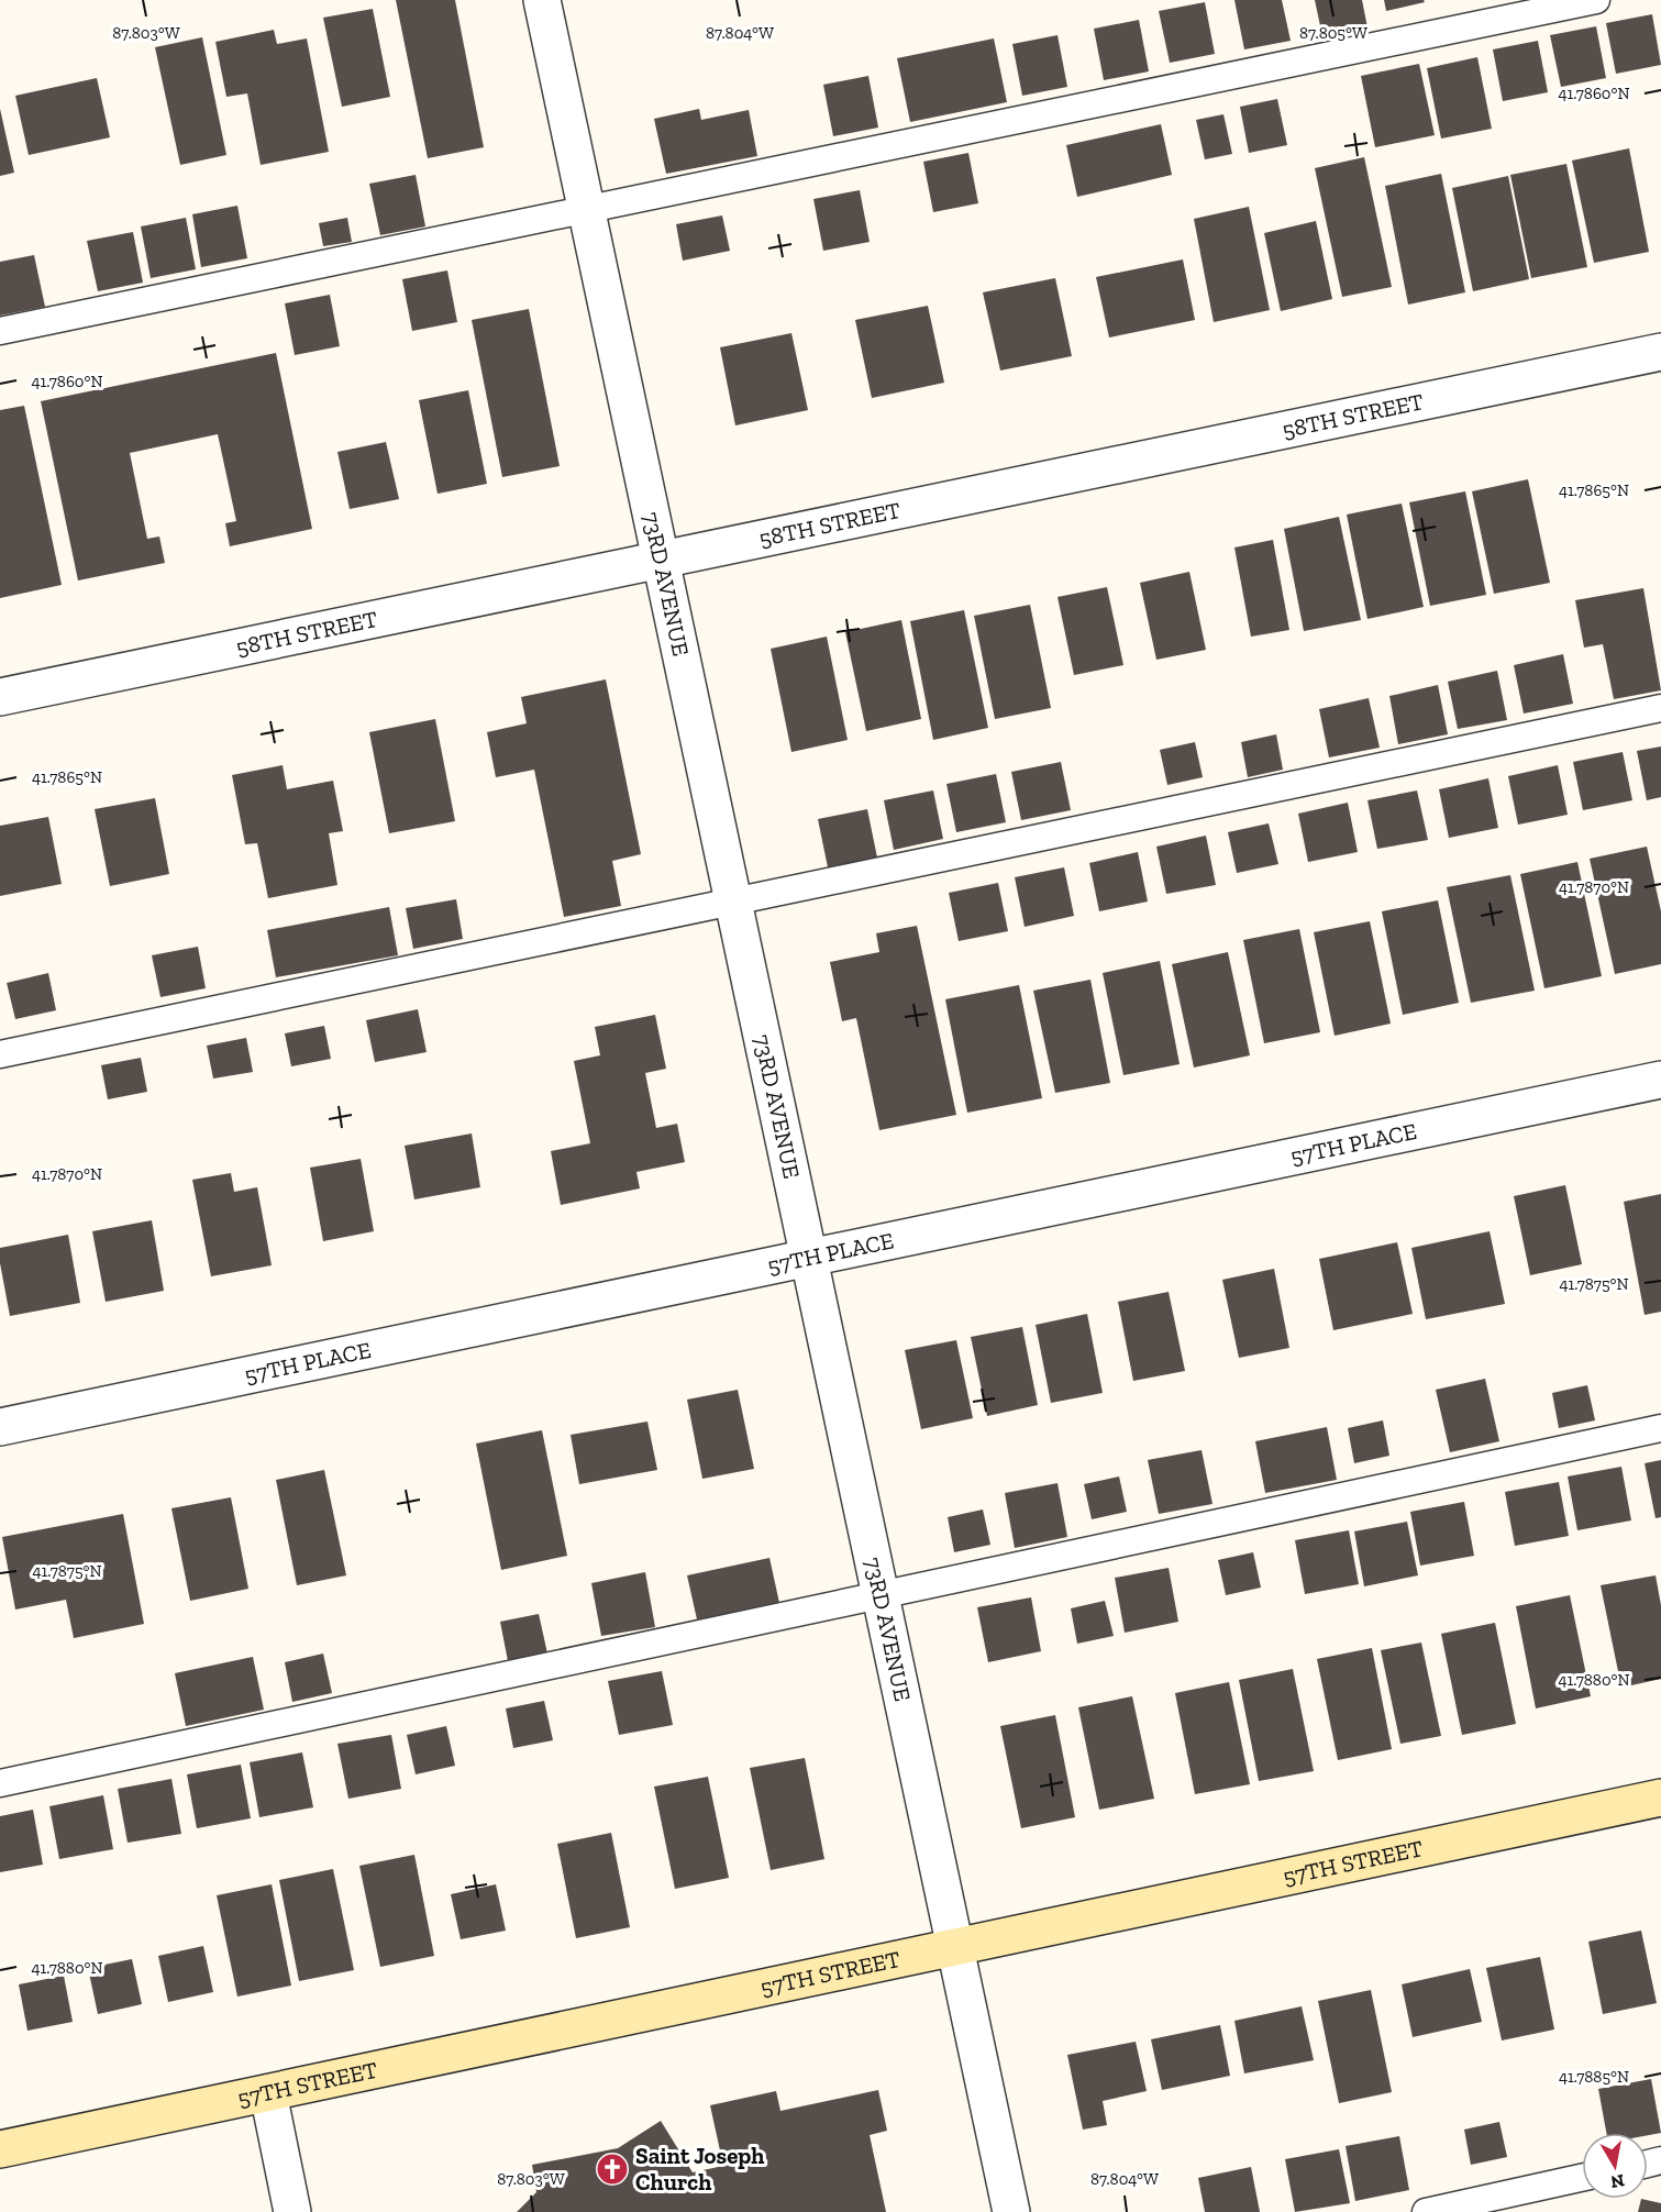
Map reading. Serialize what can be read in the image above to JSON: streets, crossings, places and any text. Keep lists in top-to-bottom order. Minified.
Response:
{"streets":{"street":["58TH STREET","73RD AVENUE","57TH PLACE","57TH STREET"]},"crossings":[["58TH STREET","73RD AVENUE"],["73RD AVENUE","57TH PLACE"],["73RD AVENUE","57TH STREET"]],"places":{"church":["Saint Joseph Church"]},"north":"bottom","coordinates":["87.803°W","87.804°W","87.805°W","41.7860°N","41.7865°N","41.7870°N","41.7875°N","41.7880°N","41.7885°N"]}
